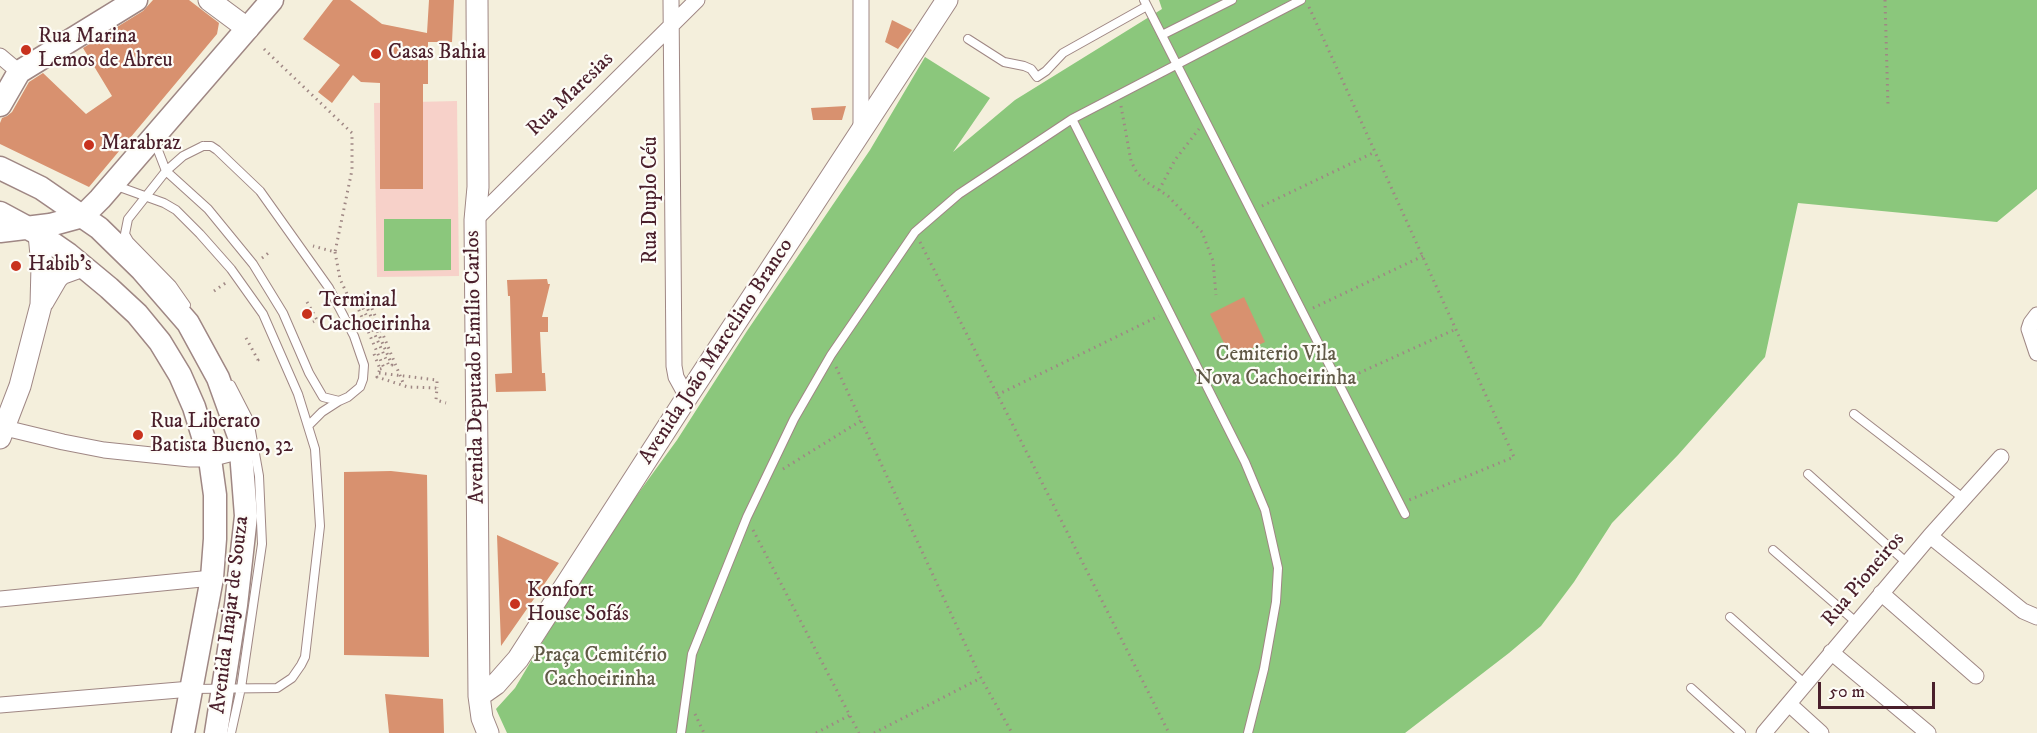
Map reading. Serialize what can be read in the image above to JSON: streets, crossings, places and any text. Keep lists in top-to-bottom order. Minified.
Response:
{"streets":{"main road":["Avenida João Marcelino Branco","Avenida Deputado Emílio Carlos","Avenida Inajar de Souza"],"street":["Rua Maresias","Rua Duplo Céu","Rua Pioneiros"]},"crossings":[["Rua Maresias","Rua Duplo Céu"],["Rua Maresias","Avenida Deputado Emílio Carlos"],["Rua Duplo Céu","Avenida João Marcelino Branco"],["Avenida João Marcelino Branco","Avenida Deputado Emílio Carlos"]],"parks":["Cemiterio Vila Nova Cachoeirinha","Praça Cemitério Cachoeirinha"],"places":["Rua Marina Lemos de Abreu","Casas Bahia","Marabraz","Habib's","Terminal Cachoeirinha","Rua Liberato Batista Bueno, 32","Konfort House Sofás"],"scale_bar":"50 m"}
